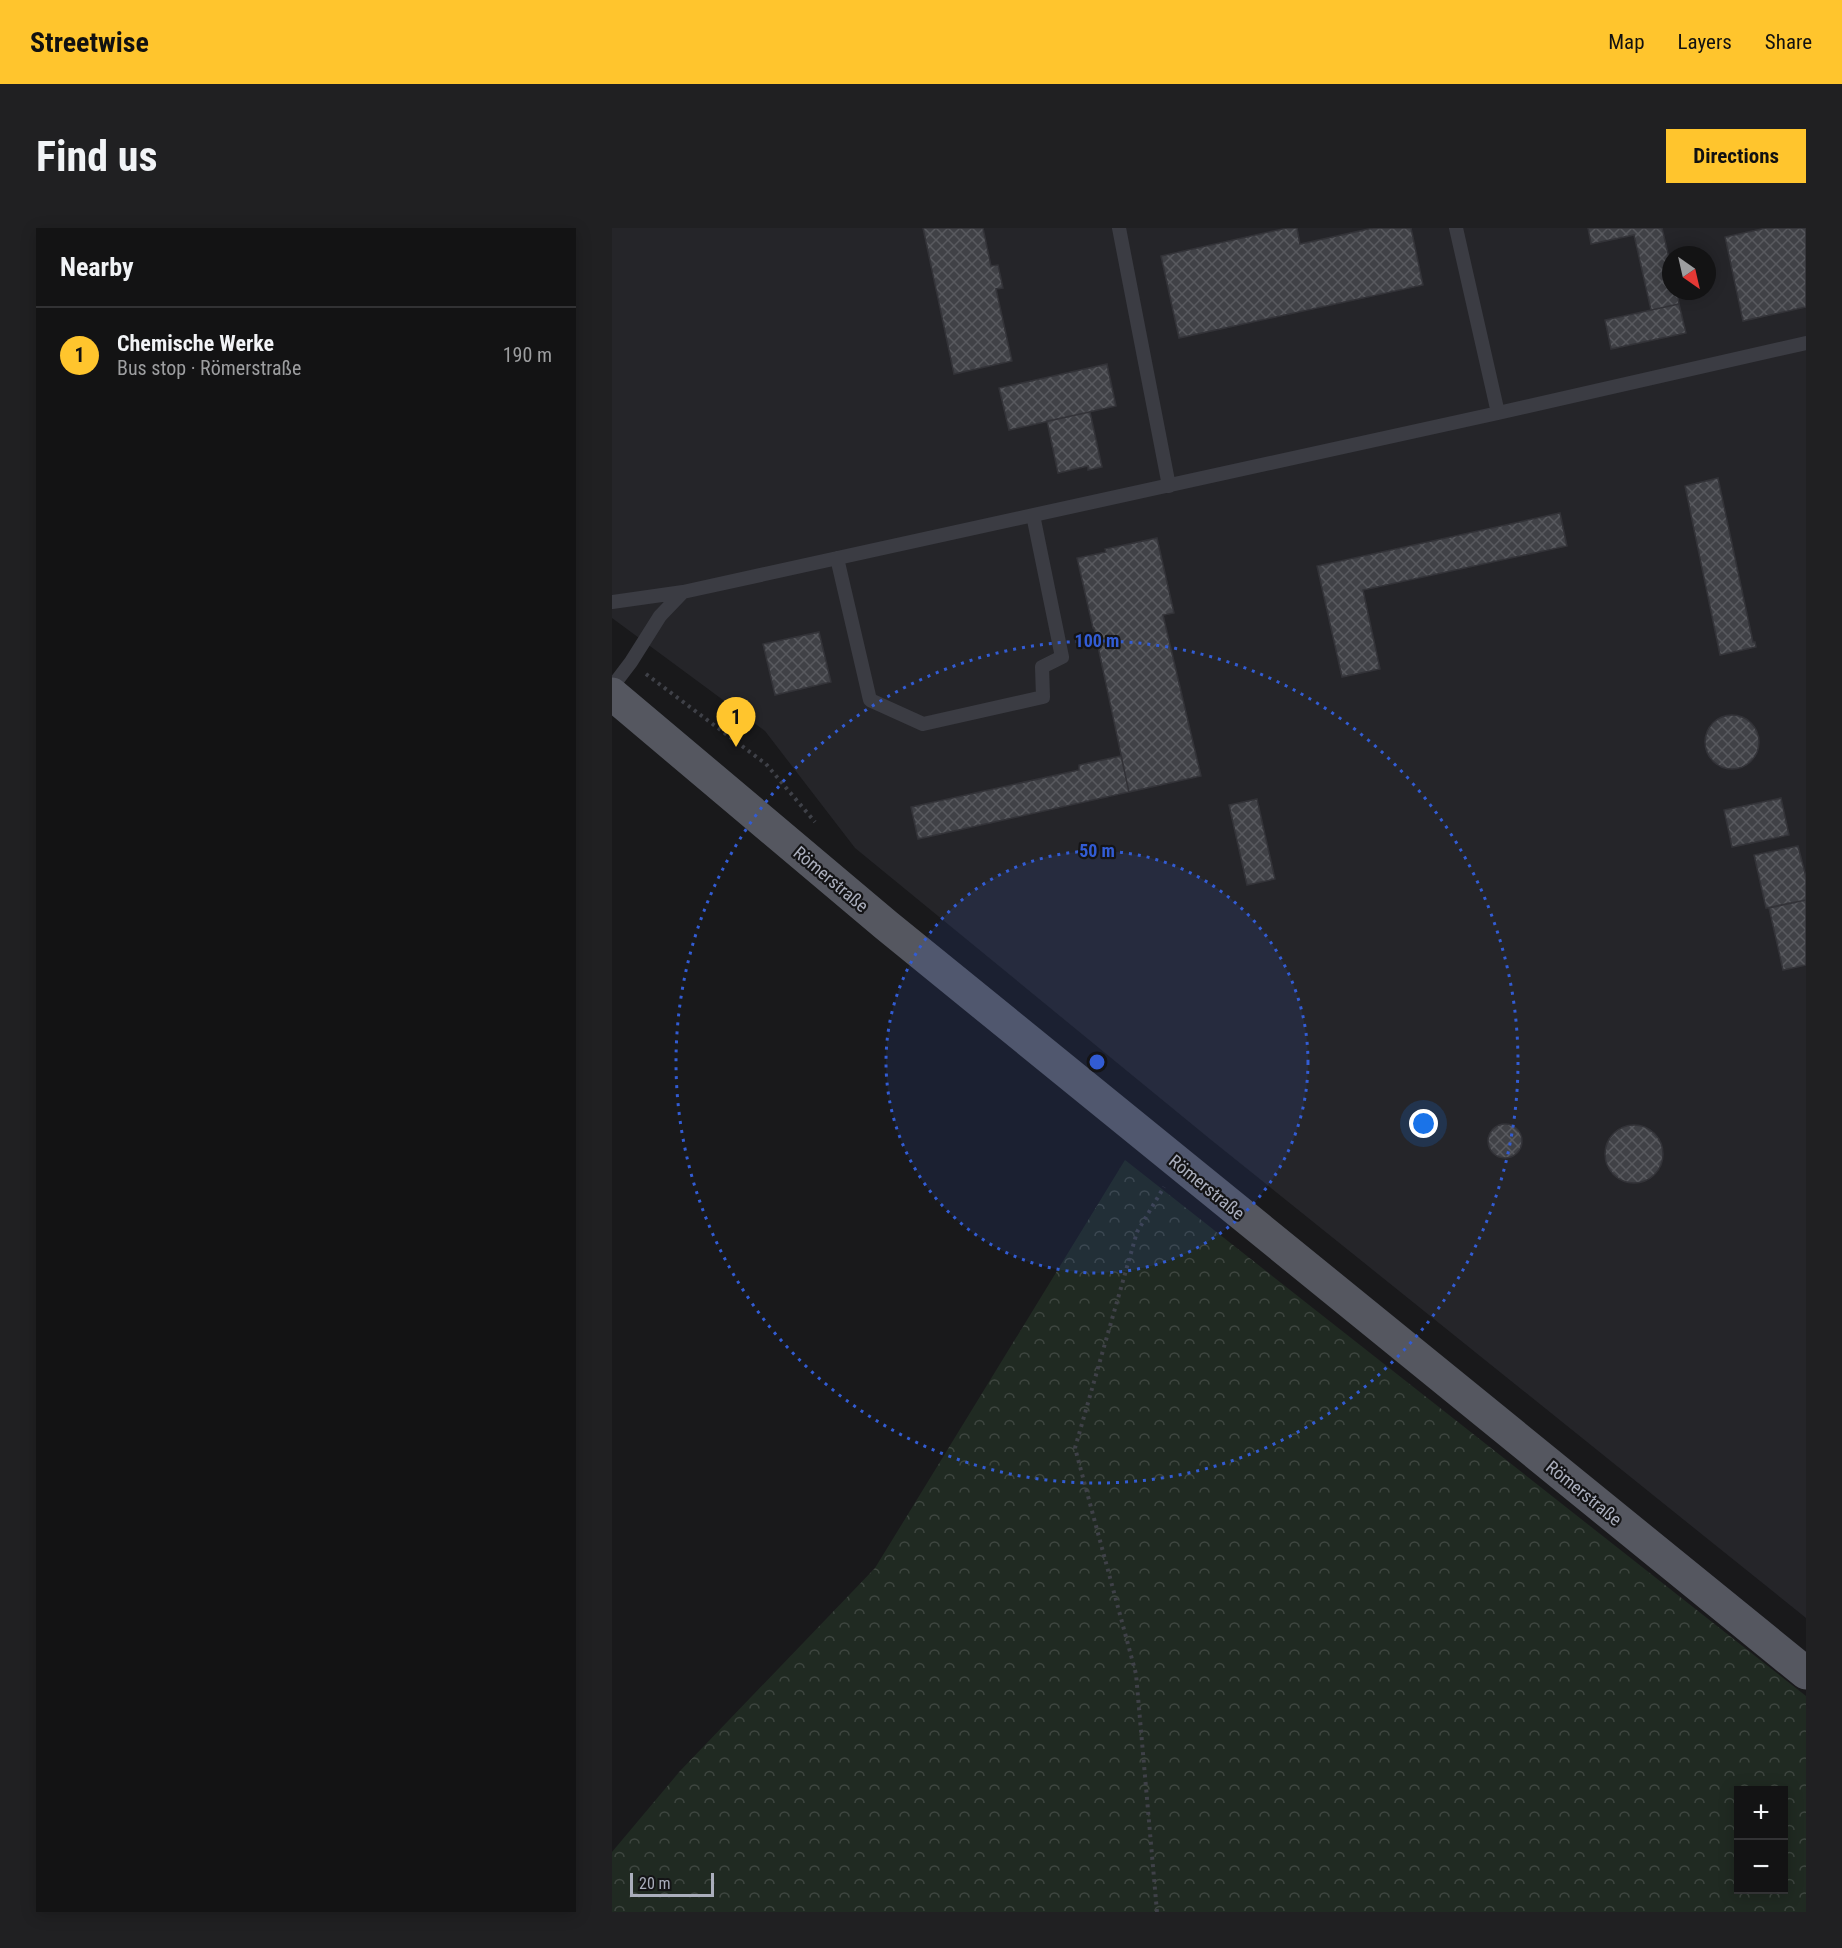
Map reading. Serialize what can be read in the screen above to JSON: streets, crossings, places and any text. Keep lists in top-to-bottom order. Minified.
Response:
{"streets":{"main road":["Römerstraße"]},"scale_bar":"20 m","north":"bottom right","page":{"header":"Streetwise","nav":["Map","Layers","Share"],"buttons":"Directions","title":"Find us","heading":"Nearby","list":[{"mark":"1","name":"Chemische Werke","note":"Bus stop · Römerstraße","value":"190 m"}],"pins":"1","map_buttons":["+","−"],"scale":"20 m"},"rings":["100 m","50 m"]}
